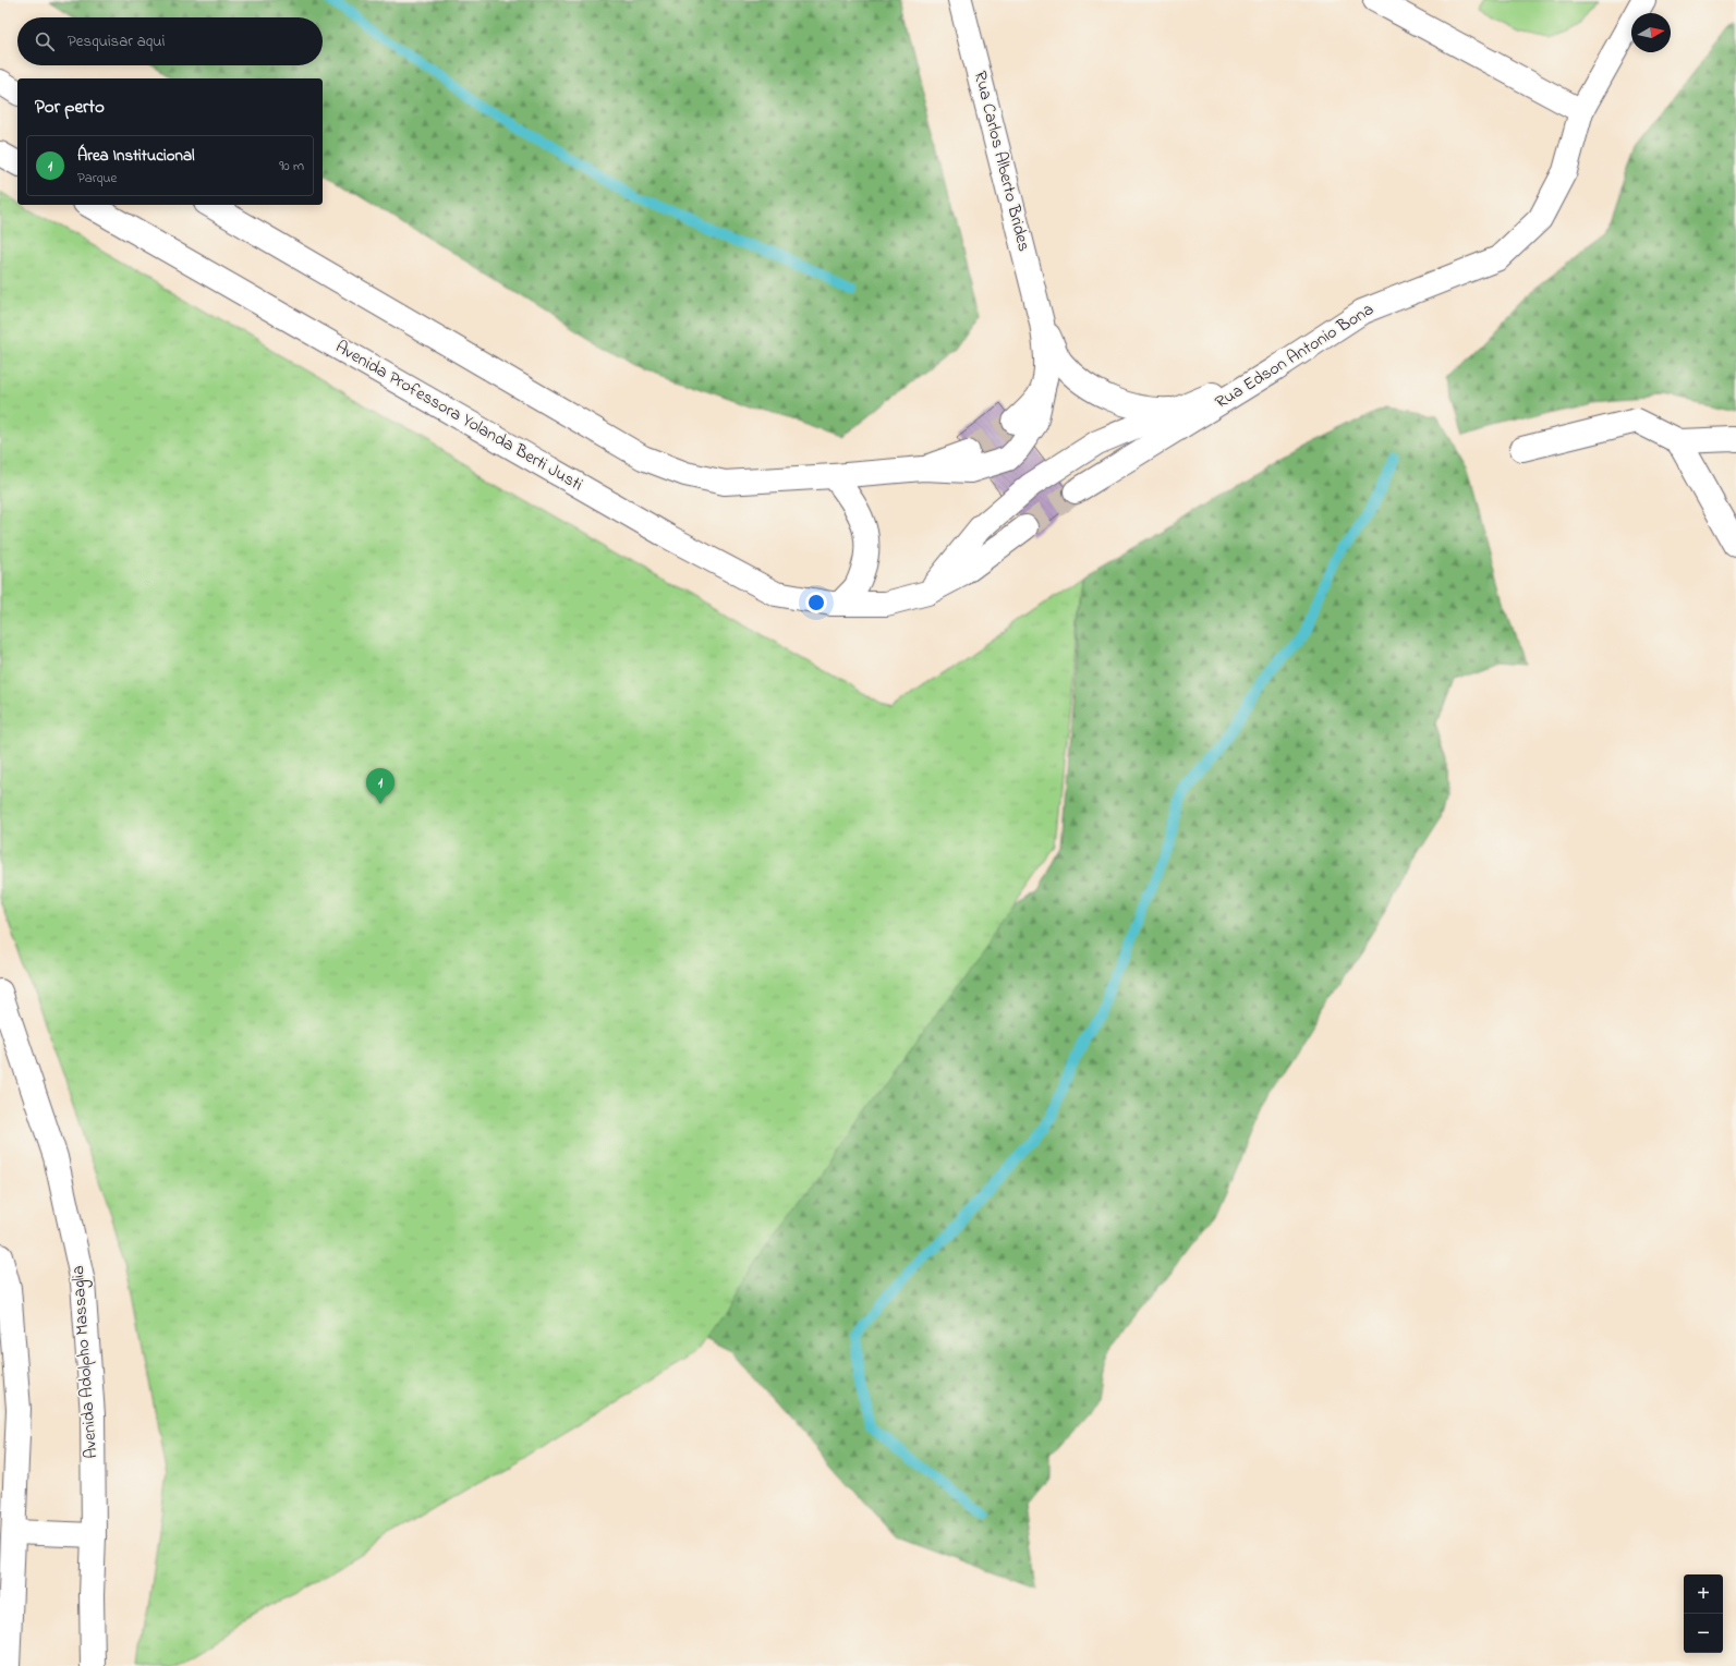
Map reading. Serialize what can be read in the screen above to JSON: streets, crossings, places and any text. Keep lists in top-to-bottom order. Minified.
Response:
{"streets":{"street":["Rua Carlos Alberto Brides","Rua Edson Antonio Bona","Avenida Professora Yolanda Berti Justi","Avenida Adolpho Massaglia"]},"north":"right","page":{"search":"Pesquisar aqui","heading":"Por perto","list":[{"mark":"1","name":"Área Institucional","note":"Parque","value":"90 m"}],"pins":"1","map_buttons":["+","−"]}}
